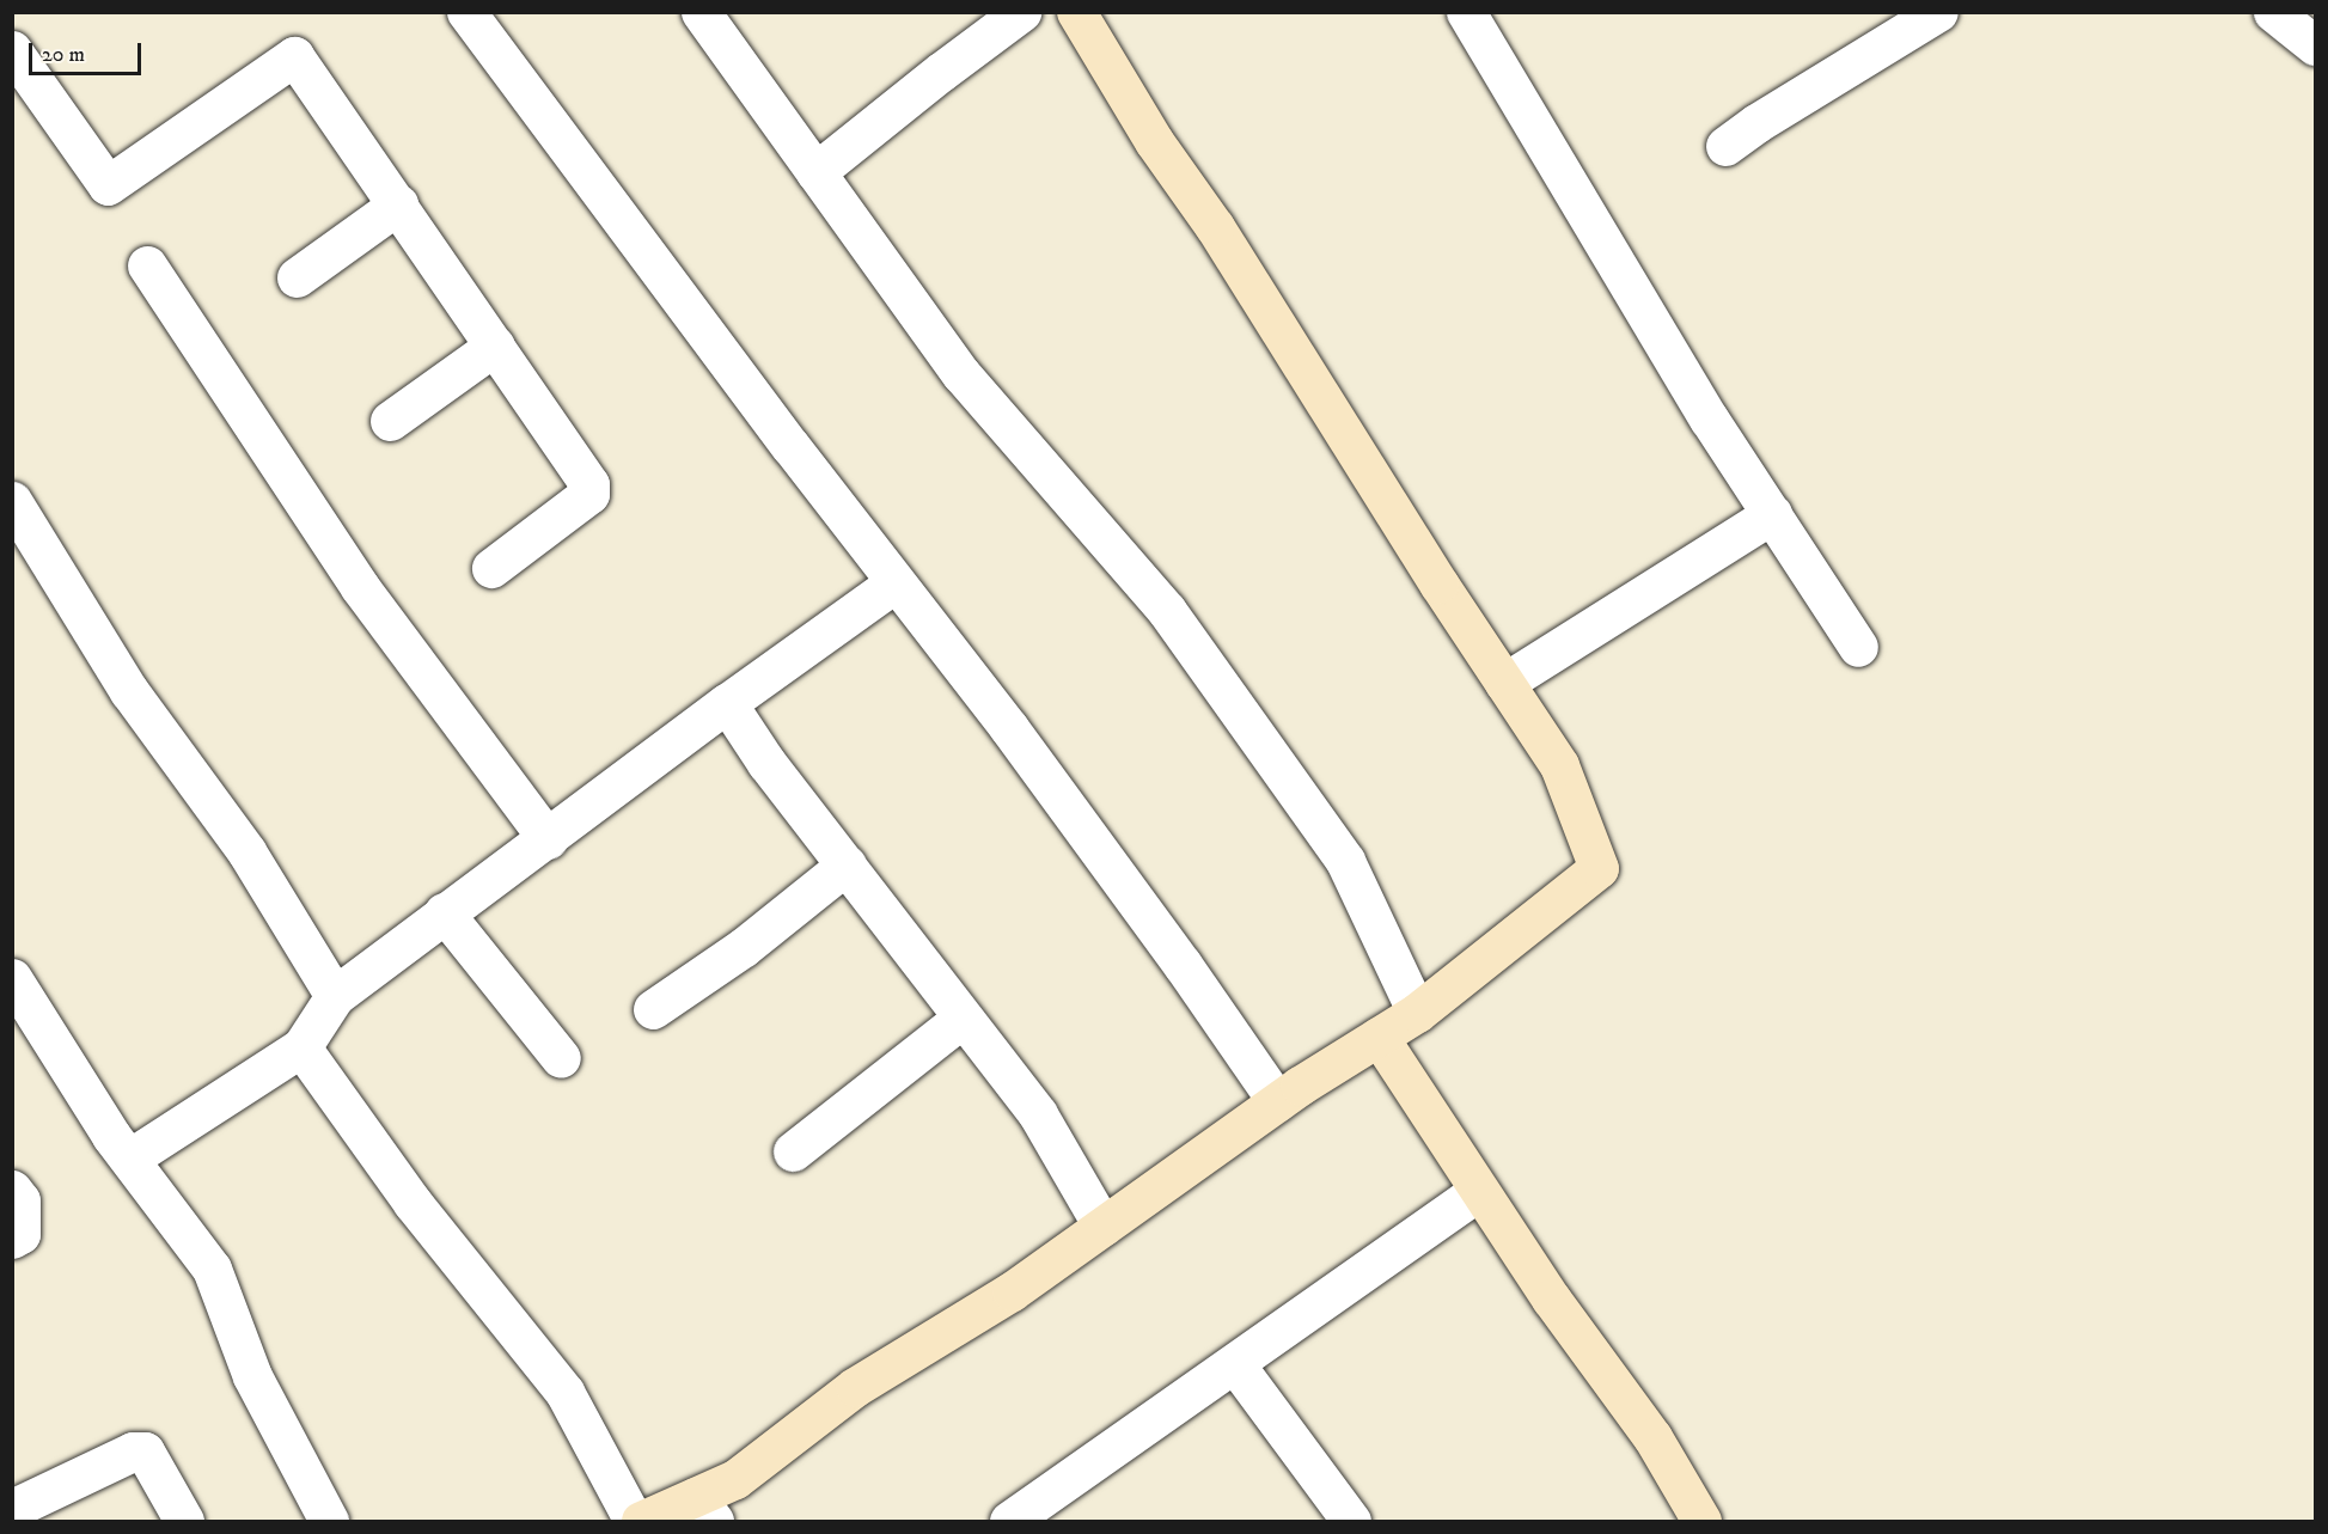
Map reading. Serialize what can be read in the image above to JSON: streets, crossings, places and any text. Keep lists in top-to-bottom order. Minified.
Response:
{"scale_bar":"20 m"}
